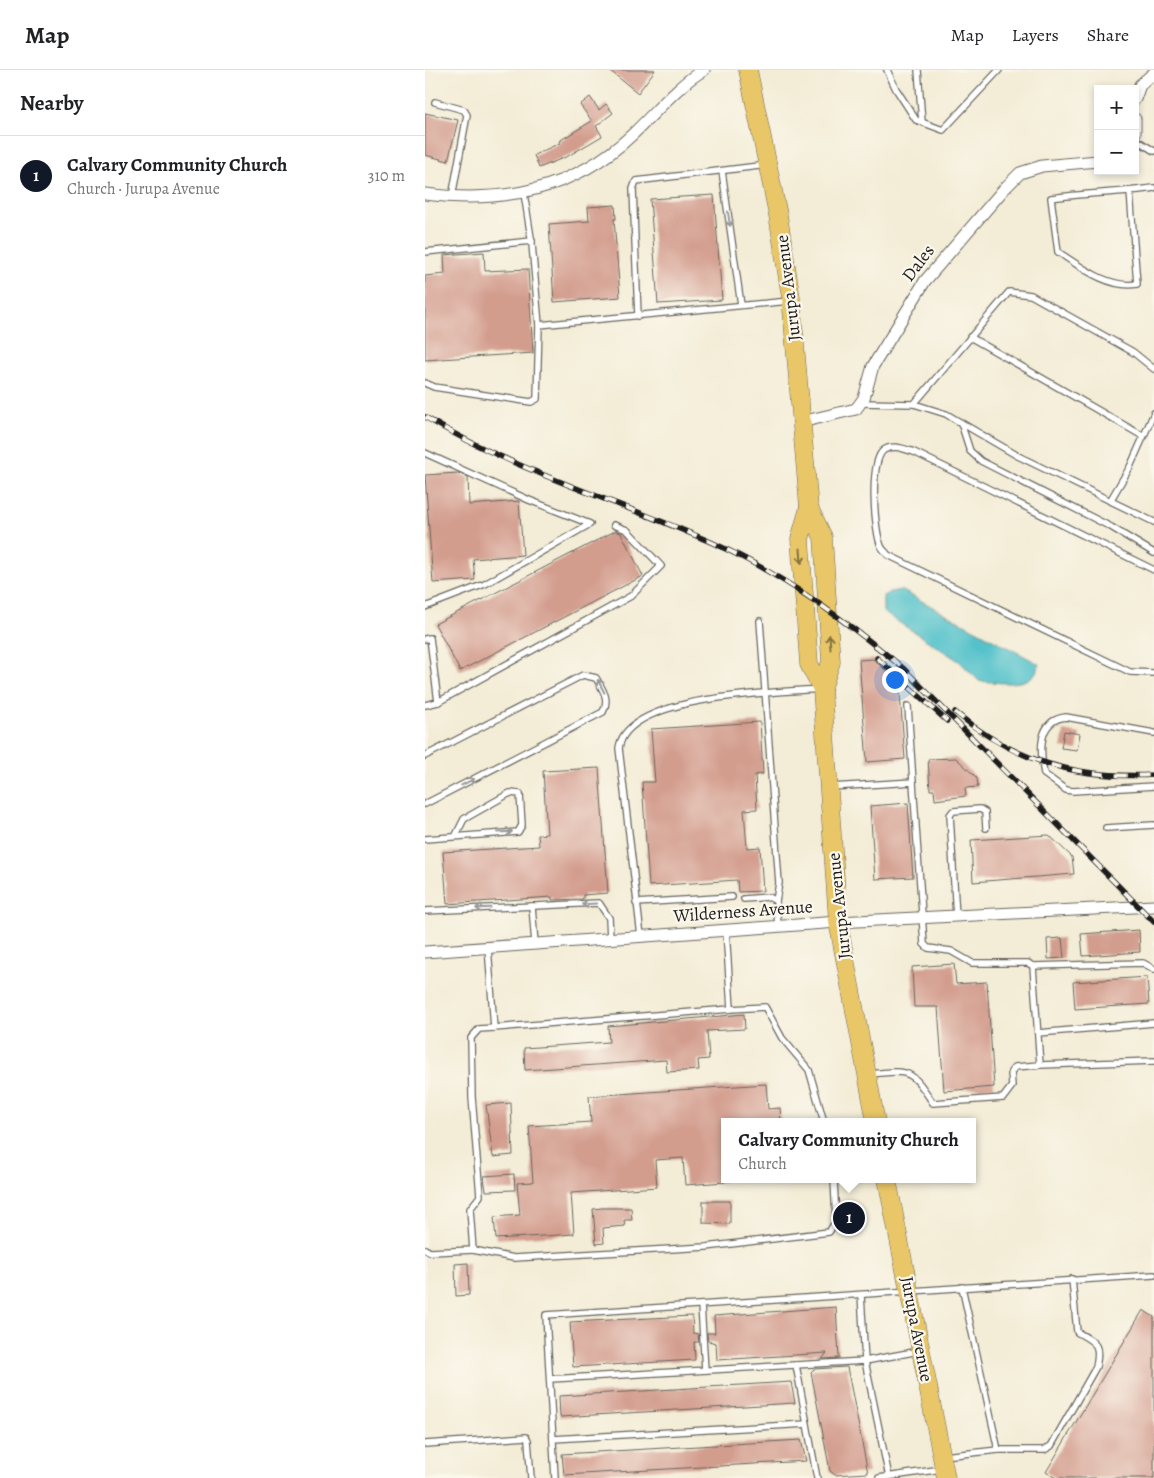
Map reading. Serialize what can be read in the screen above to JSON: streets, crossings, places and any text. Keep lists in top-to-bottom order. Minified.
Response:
{"streets":{"main road":["Jurupa Avenue"],"street":["Dales","Wilderness Avenue"]},"crossings":[["Jurupa Avenue","Wilderness Avenue"]],"page":{"header":"Map","nav":["Map","Layers","Share"],"heading":"Nearby","map_buttons":["+","−"],"list":[{"mark":"1","name":"Calvary Community Church","note":"Church · Jurupa Avenue","value":"310 m"}],"popup":["Calvary Community Church","Church"],"pins":"1"}}
